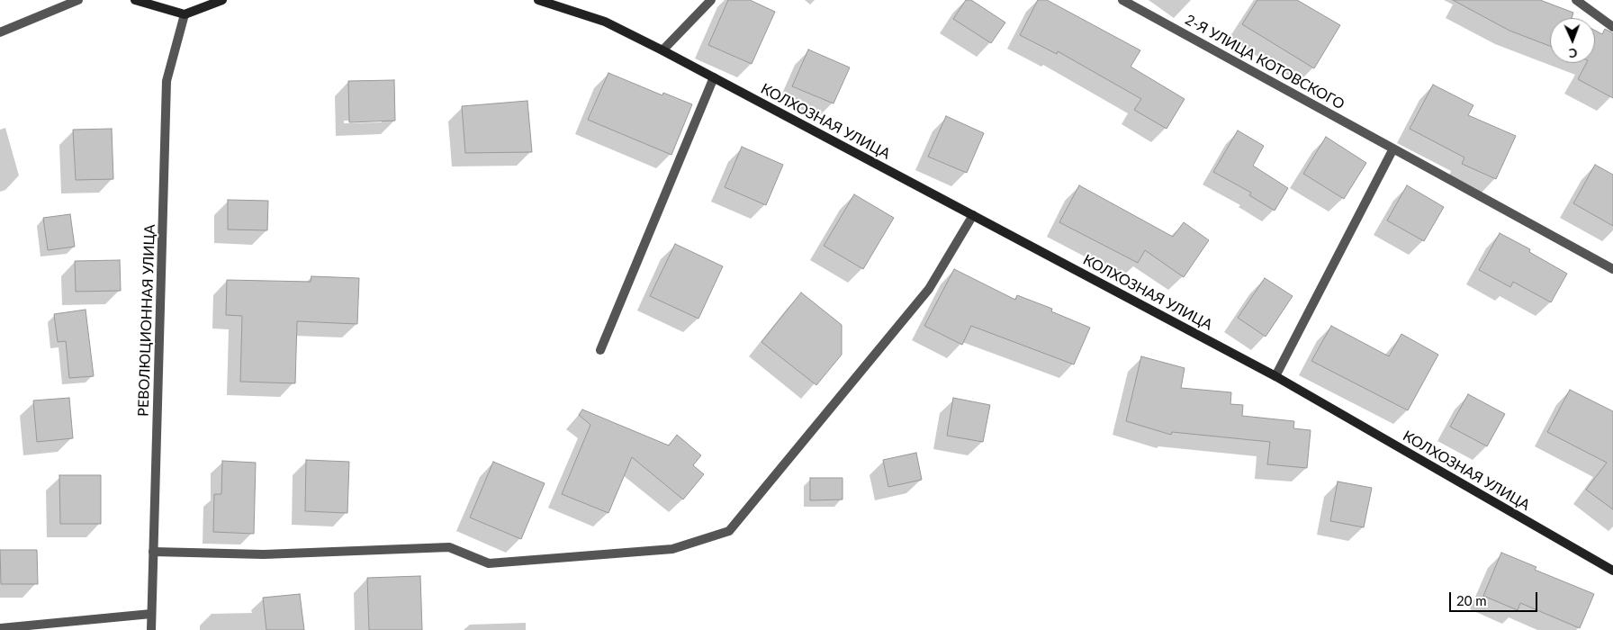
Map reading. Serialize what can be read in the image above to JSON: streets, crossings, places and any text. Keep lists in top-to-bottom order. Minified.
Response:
{"streets":{"main road":["КОЛХОЗНАЯ УЛИЦА"],"street":["2-Я УЛИЦА КОТОВСКОГО","РЕВОЛЮЦИОННАЯ УЛИЦА"]},"scale_bar":"20 m","north":"bottom"}
